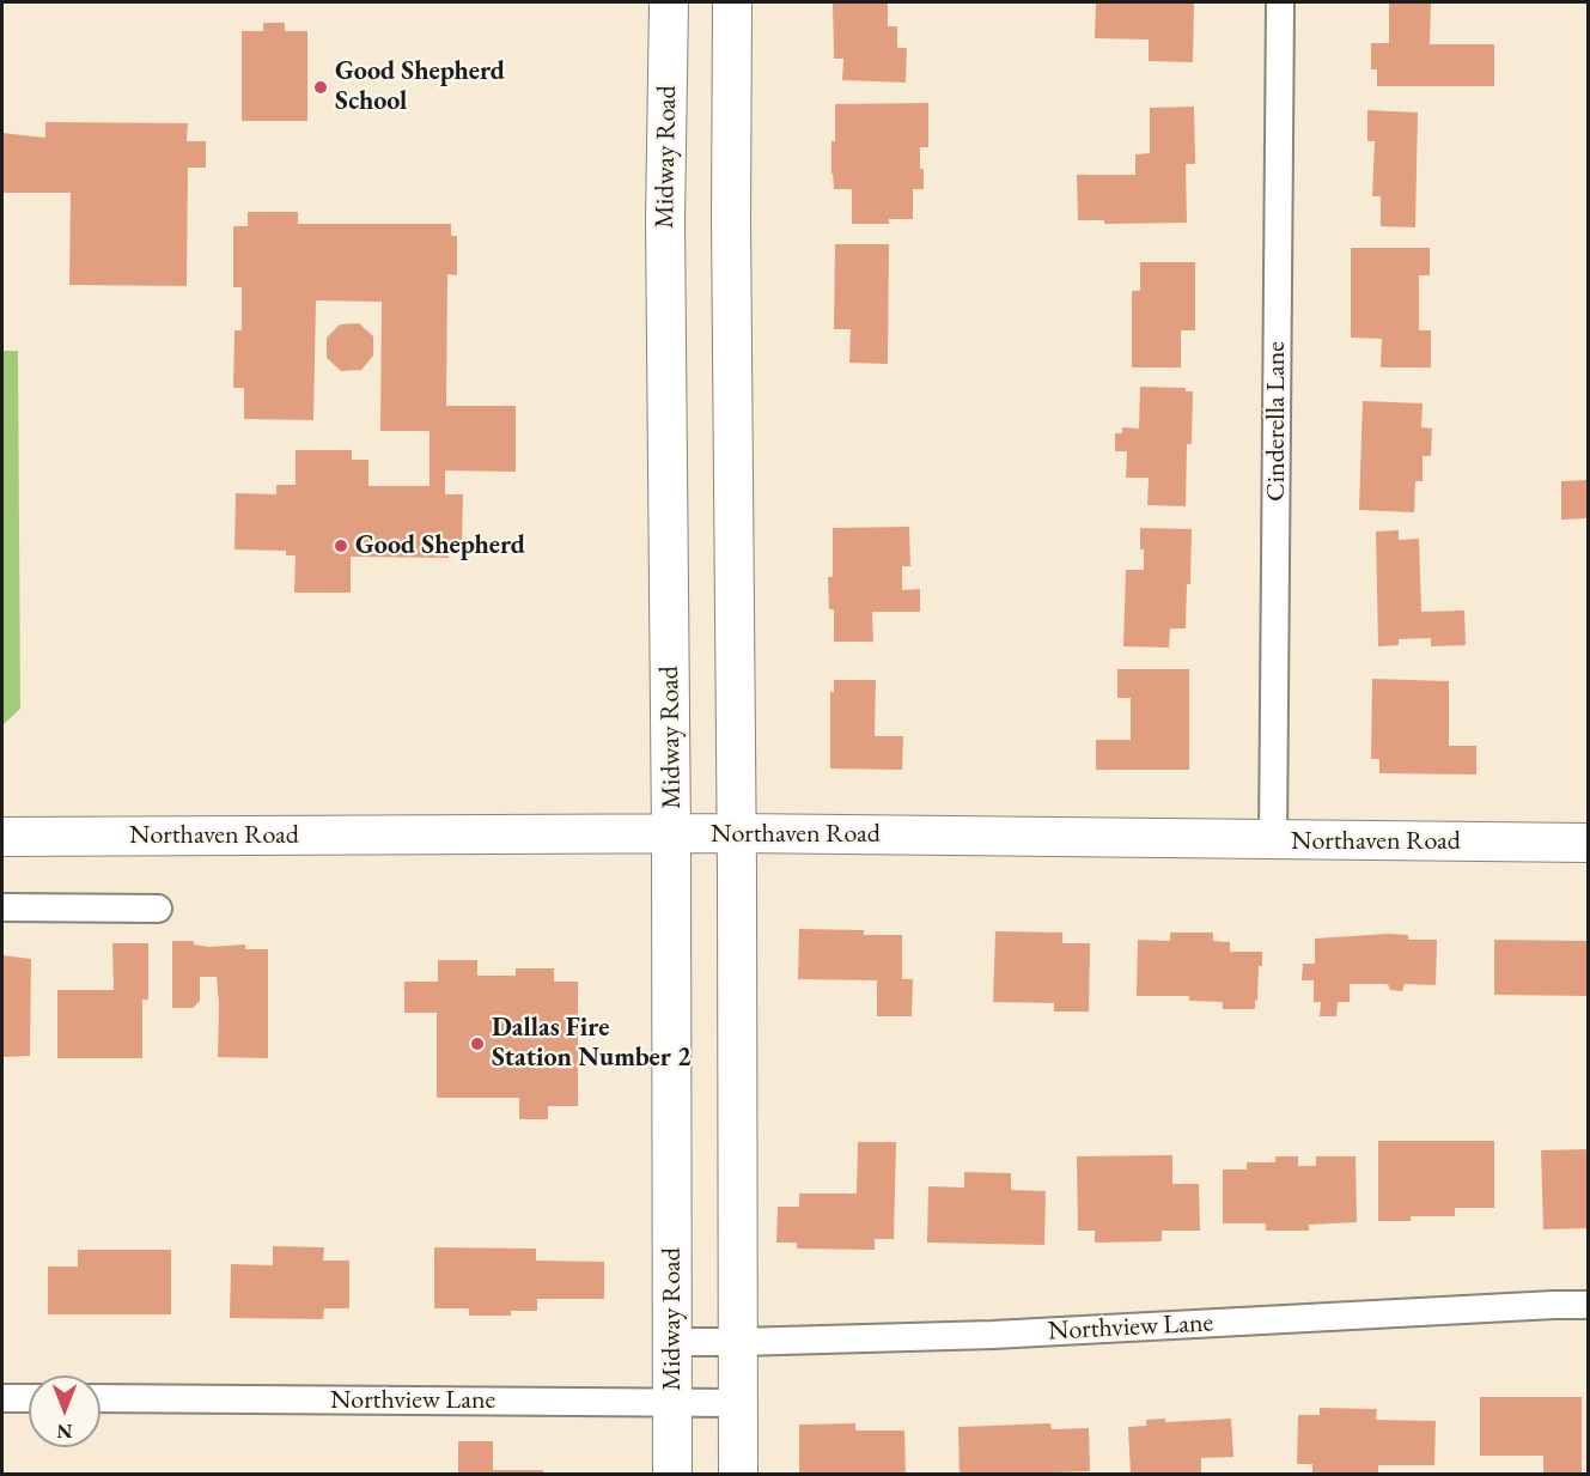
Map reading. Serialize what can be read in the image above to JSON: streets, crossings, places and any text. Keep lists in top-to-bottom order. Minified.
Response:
{"streets":{"main road":["Midway Road","Northaven Road"],"street":["Cinderella Lane","Northview Lane"]},"crossings":[["Midway Road","Northaven Road"],["Midway Road","Northview Lane"],["Cinderella Lane","Northaven Road"]],"places":["Good Shepherd School","Good Shepherd","Dallas Fire Station Number 2"],"north":"bottom"}
